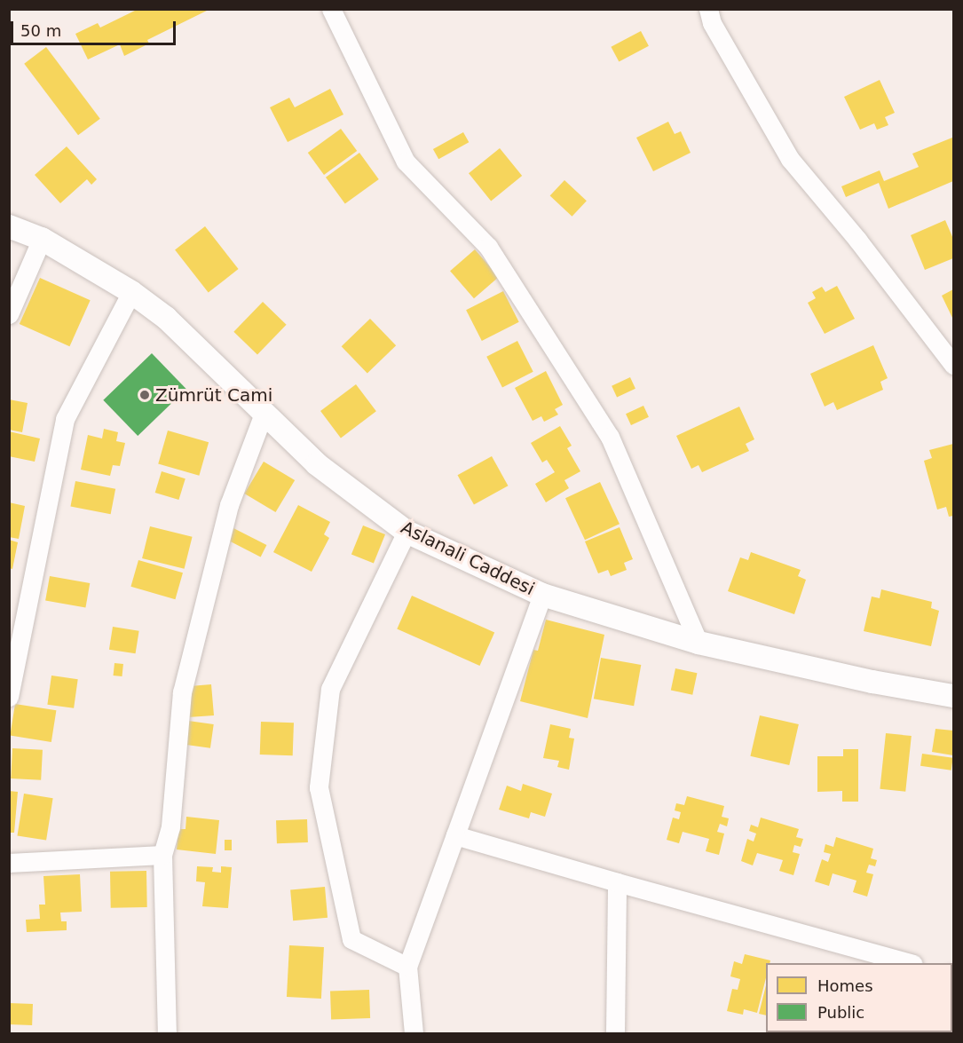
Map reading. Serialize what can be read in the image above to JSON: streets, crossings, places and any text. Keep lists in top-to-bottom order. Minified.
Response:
{"streets":{"street":["Aslanali Caddesi"]},"places":["Zümrüt Cami"],"legend":["Homes","Public"],"scale_bar":"50 m"}
